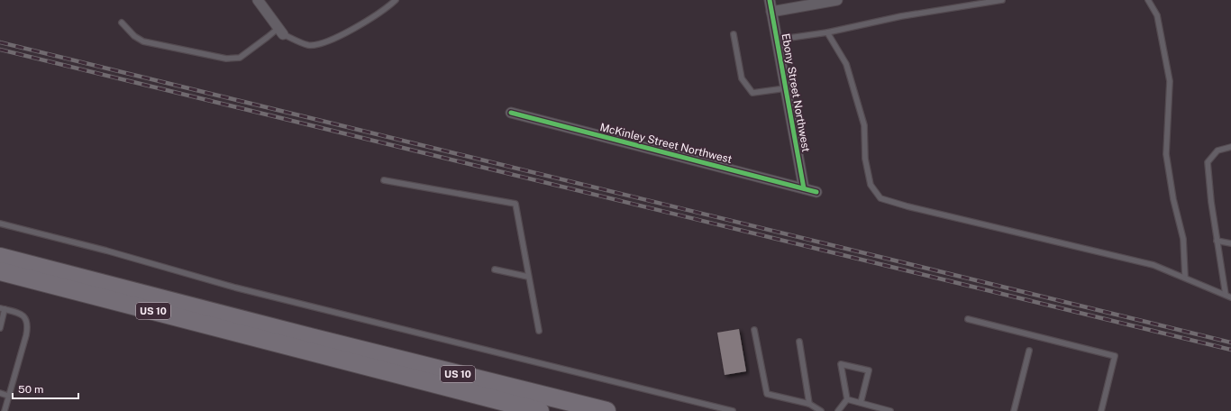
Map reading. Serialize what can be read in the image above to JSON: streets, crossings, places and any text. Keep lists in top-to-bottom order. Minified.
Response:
{"streets":{"highway":["US 10"],"street":["Ebony Street Northwest","McKinley Street Northwest"]},"crossings":[["Ebony Street Northwest","McKinley Street Northwest"]],"scale_bar":"50 m"}
